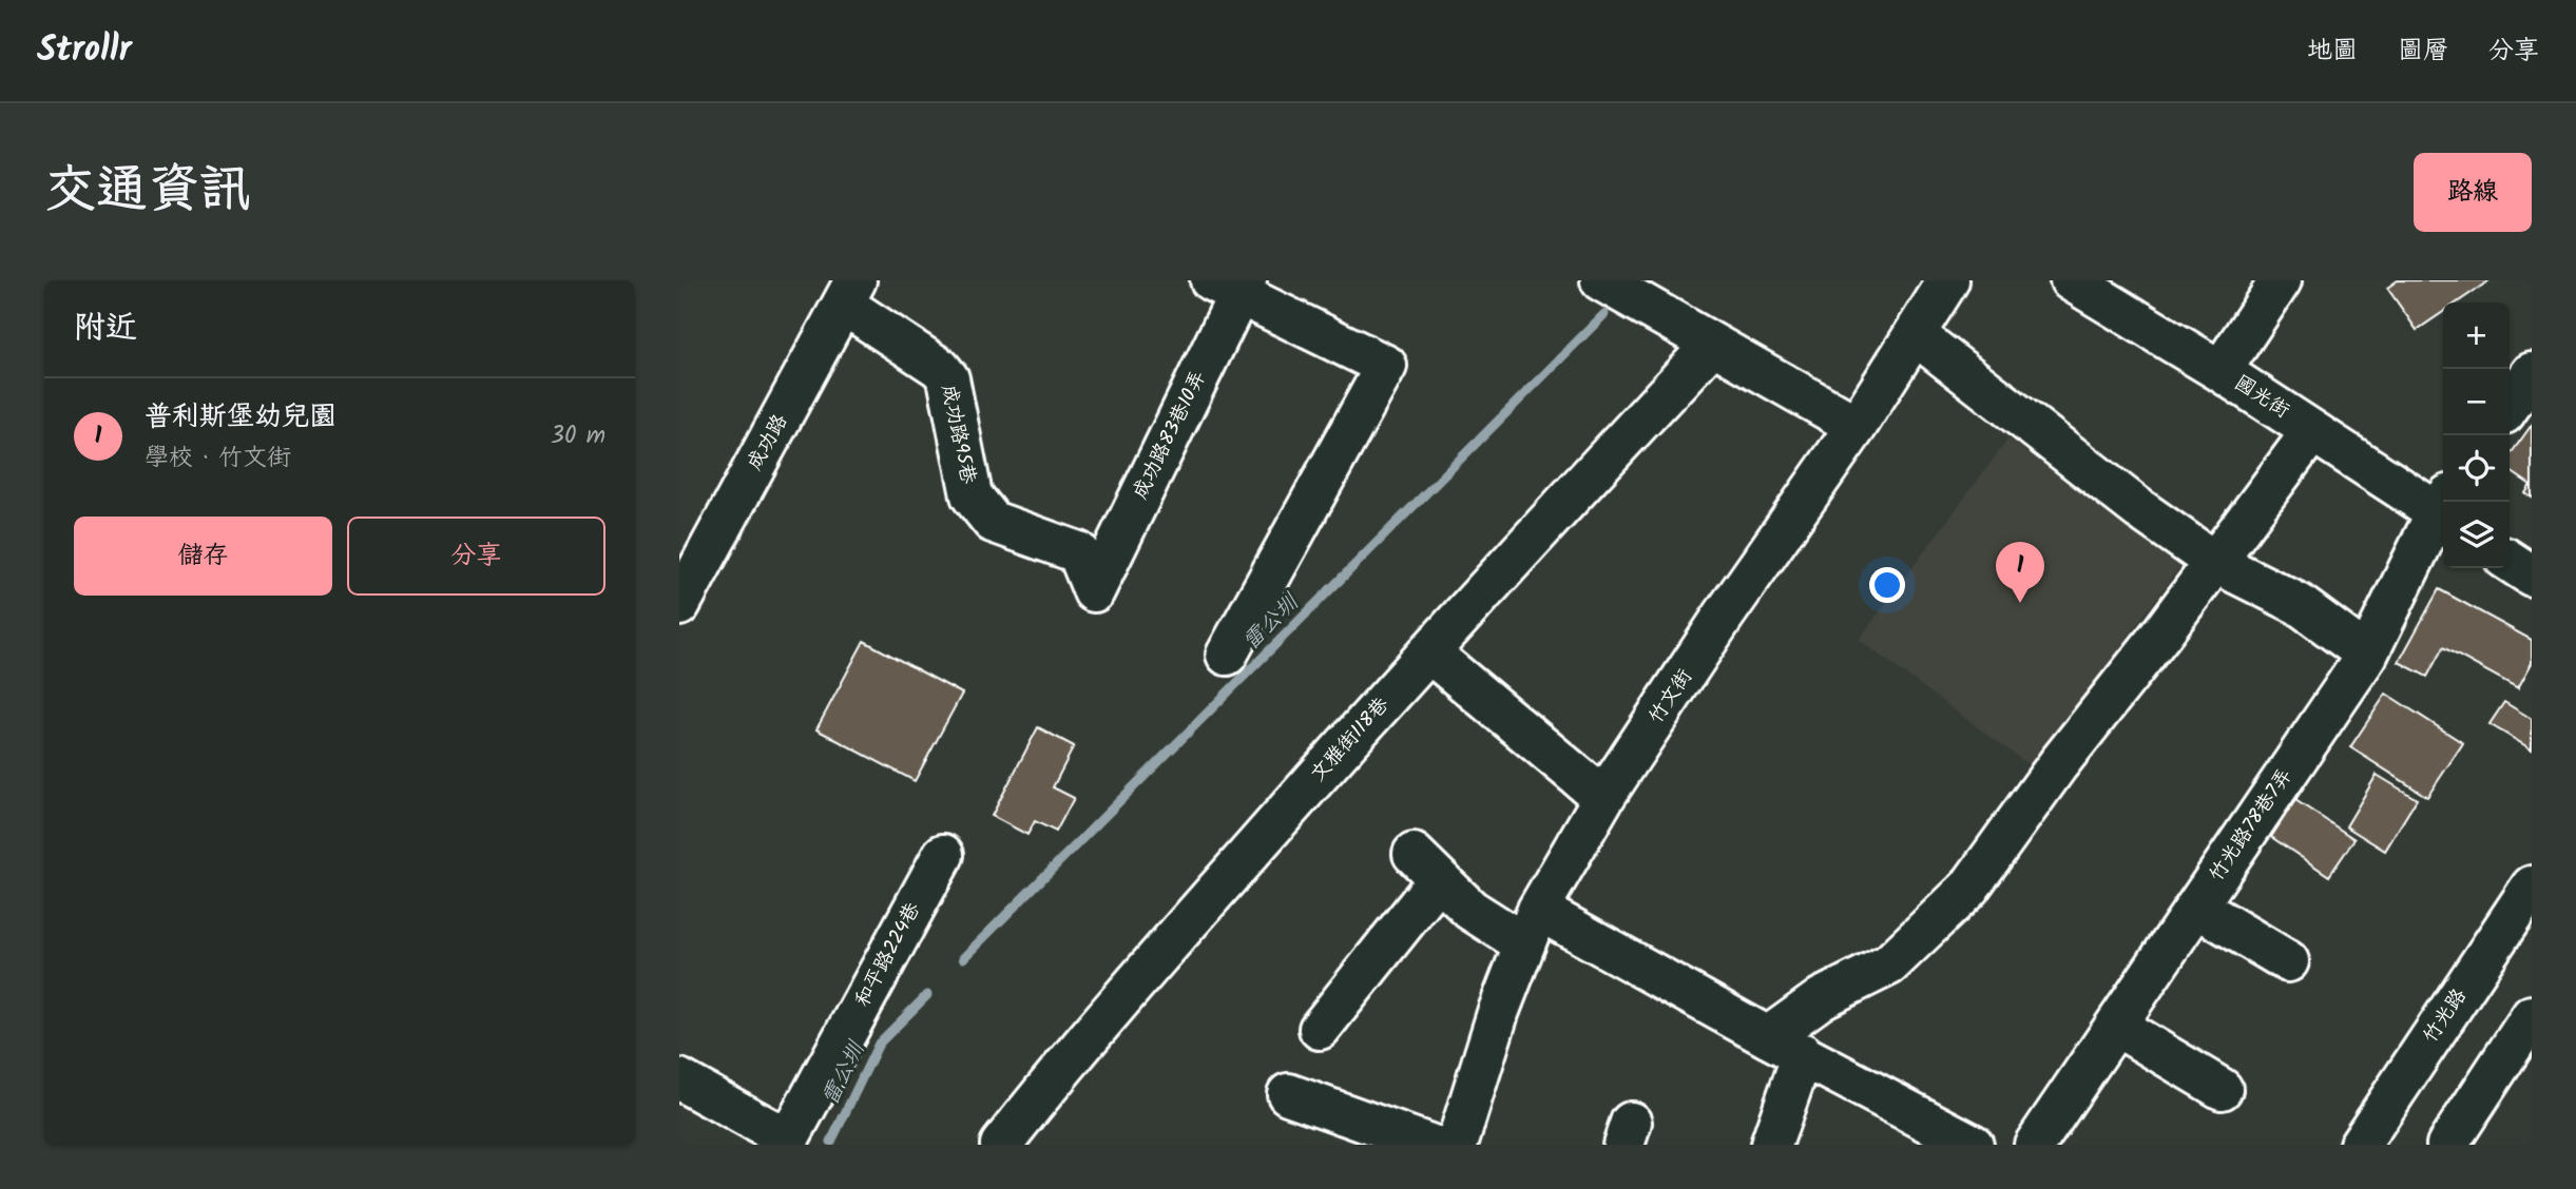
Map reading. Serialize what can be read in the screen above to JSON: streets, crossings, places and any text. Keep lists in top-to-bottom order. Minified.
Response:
{"streets":{"street":["國光街","成功路95巷","成功路83巷10弄","成功路","竹文街","文雅街118巷","竹光路78巷7弄","和平路224巷","竹光路"]},"crossings":[["成功路95巷","成功路83巷10弄"],["成功路95巷","成功路"]],"water":["雷公圳"],"page":{"header":"Strollr","nav":["地圖","圖層","分享"],"title":"交通資訊","buttons":["路線",["儲存","分享"]],"heading":"附近","map_buttons":["+","−"],"list":[{"mark":"1","name":"普利斯堡幼兒園","note":"學校 · 竹文街","value":"30 m"}],"pins":"1"}}
